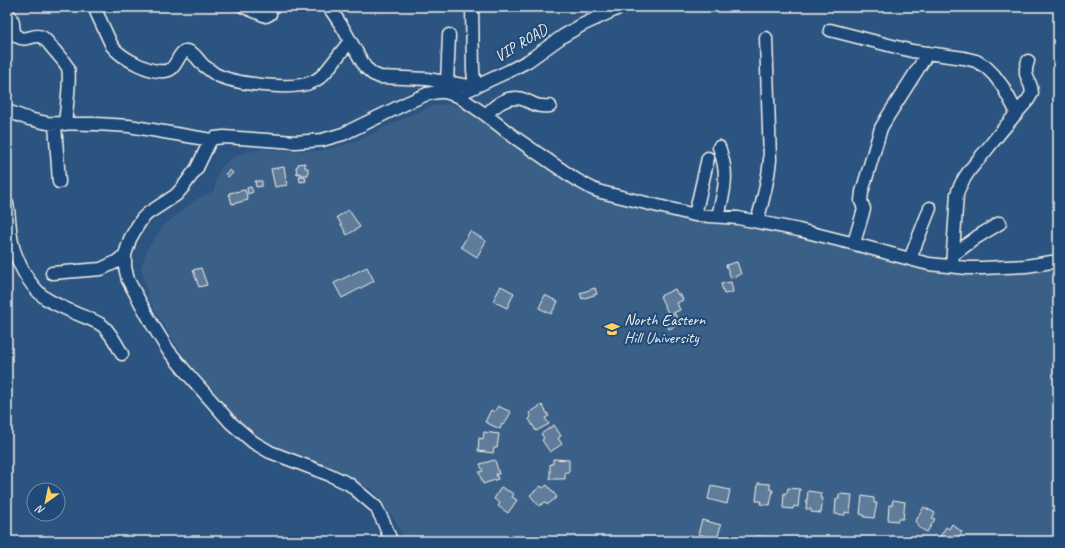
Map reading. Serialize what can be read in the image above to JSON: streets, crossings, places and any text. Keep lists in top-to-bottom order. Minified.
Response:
{"streets":{"street":["VIP ROAD"]},"places":{"school or university":["North Eastern Hill University"]},"north":"bottom left"}
